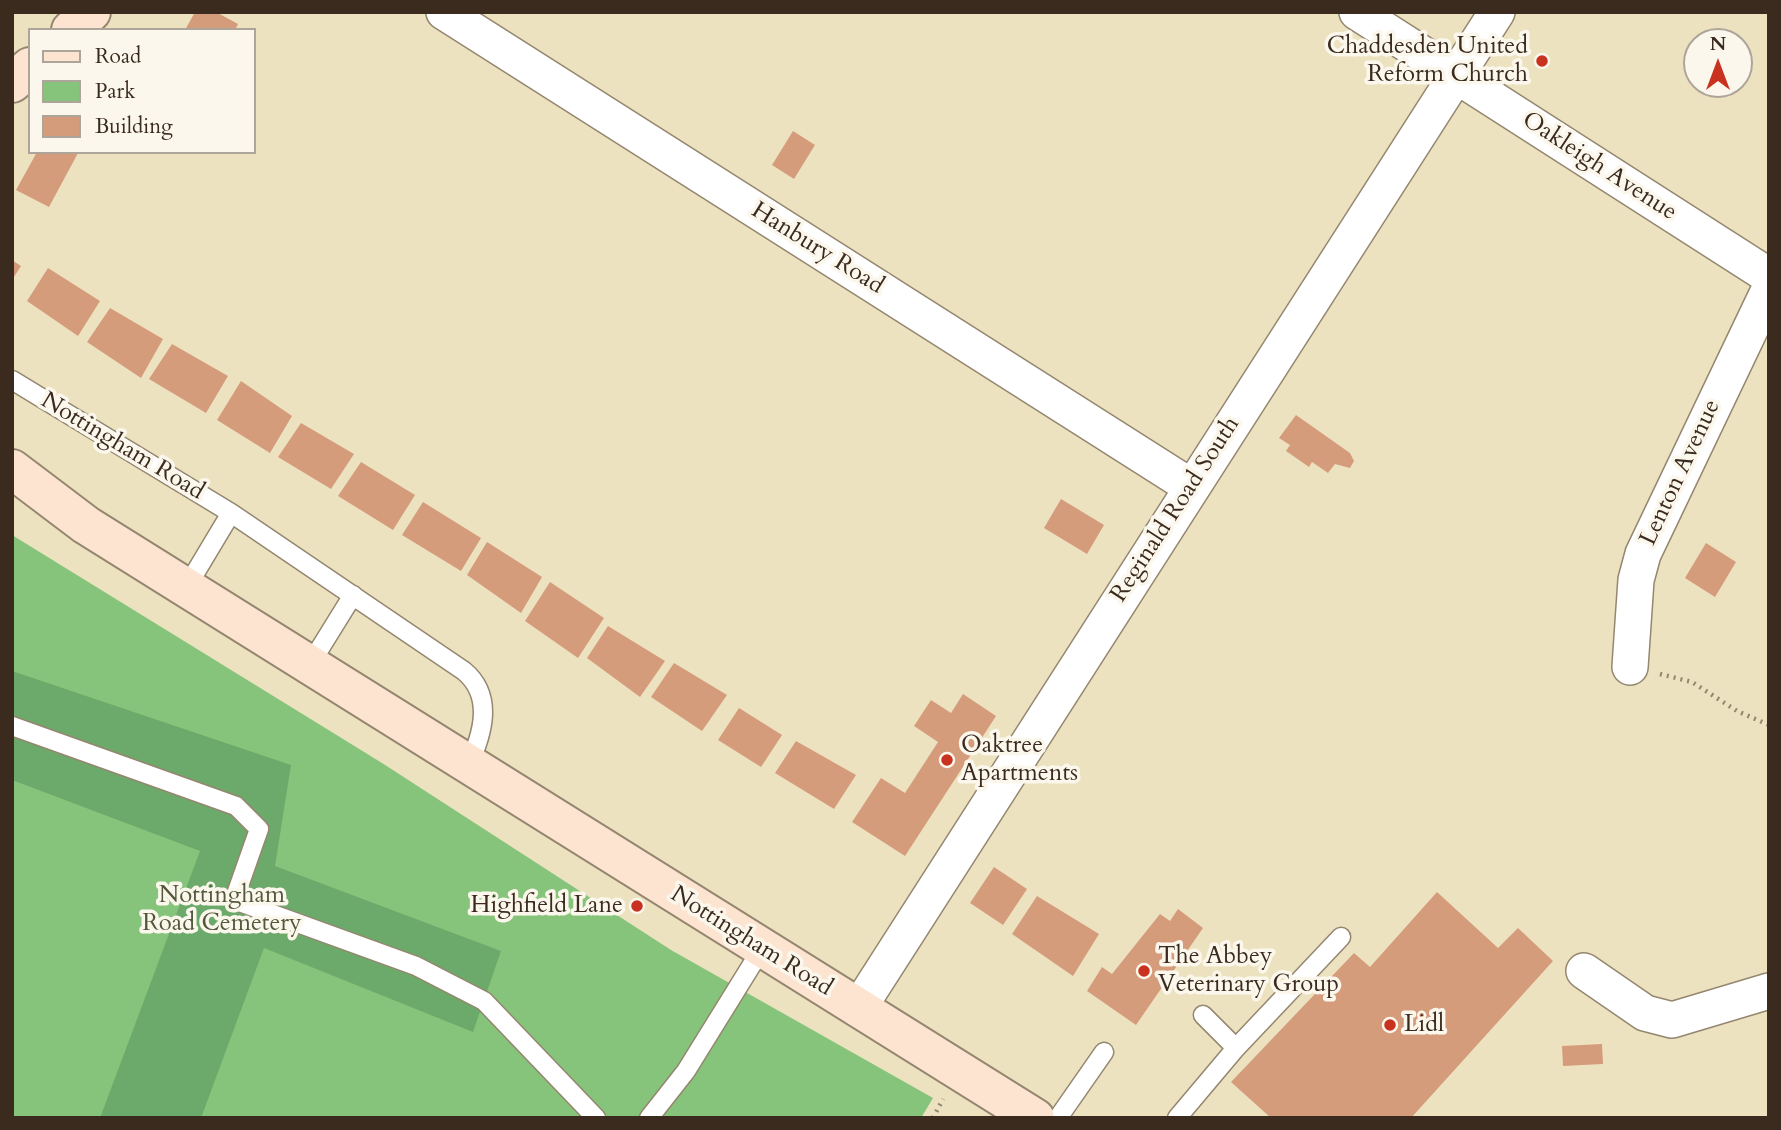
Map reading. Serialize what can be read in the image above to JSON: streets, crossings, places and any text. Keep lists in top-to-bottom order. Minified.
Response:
{"streets":{"street":["Oakleigh Avenue","Hanbury Road","Nottingham Road","Lenton Avenue","Reginald Road South"]},"crossings":[["Oakleigh Avenue","Reginald Road South"],["Hanbury Road","Reginald Road South"],["Nottingham Road","Reginald Road South"]],"parks":["Nottingham Road Cemetery"],"places":["Chaddesden United Reform Church","Oaktree Apartments","Highfield Lane","The Abbey Veterinary Group","Lidl"],"legend":["Road","Park","Building"],"north":"top"}
